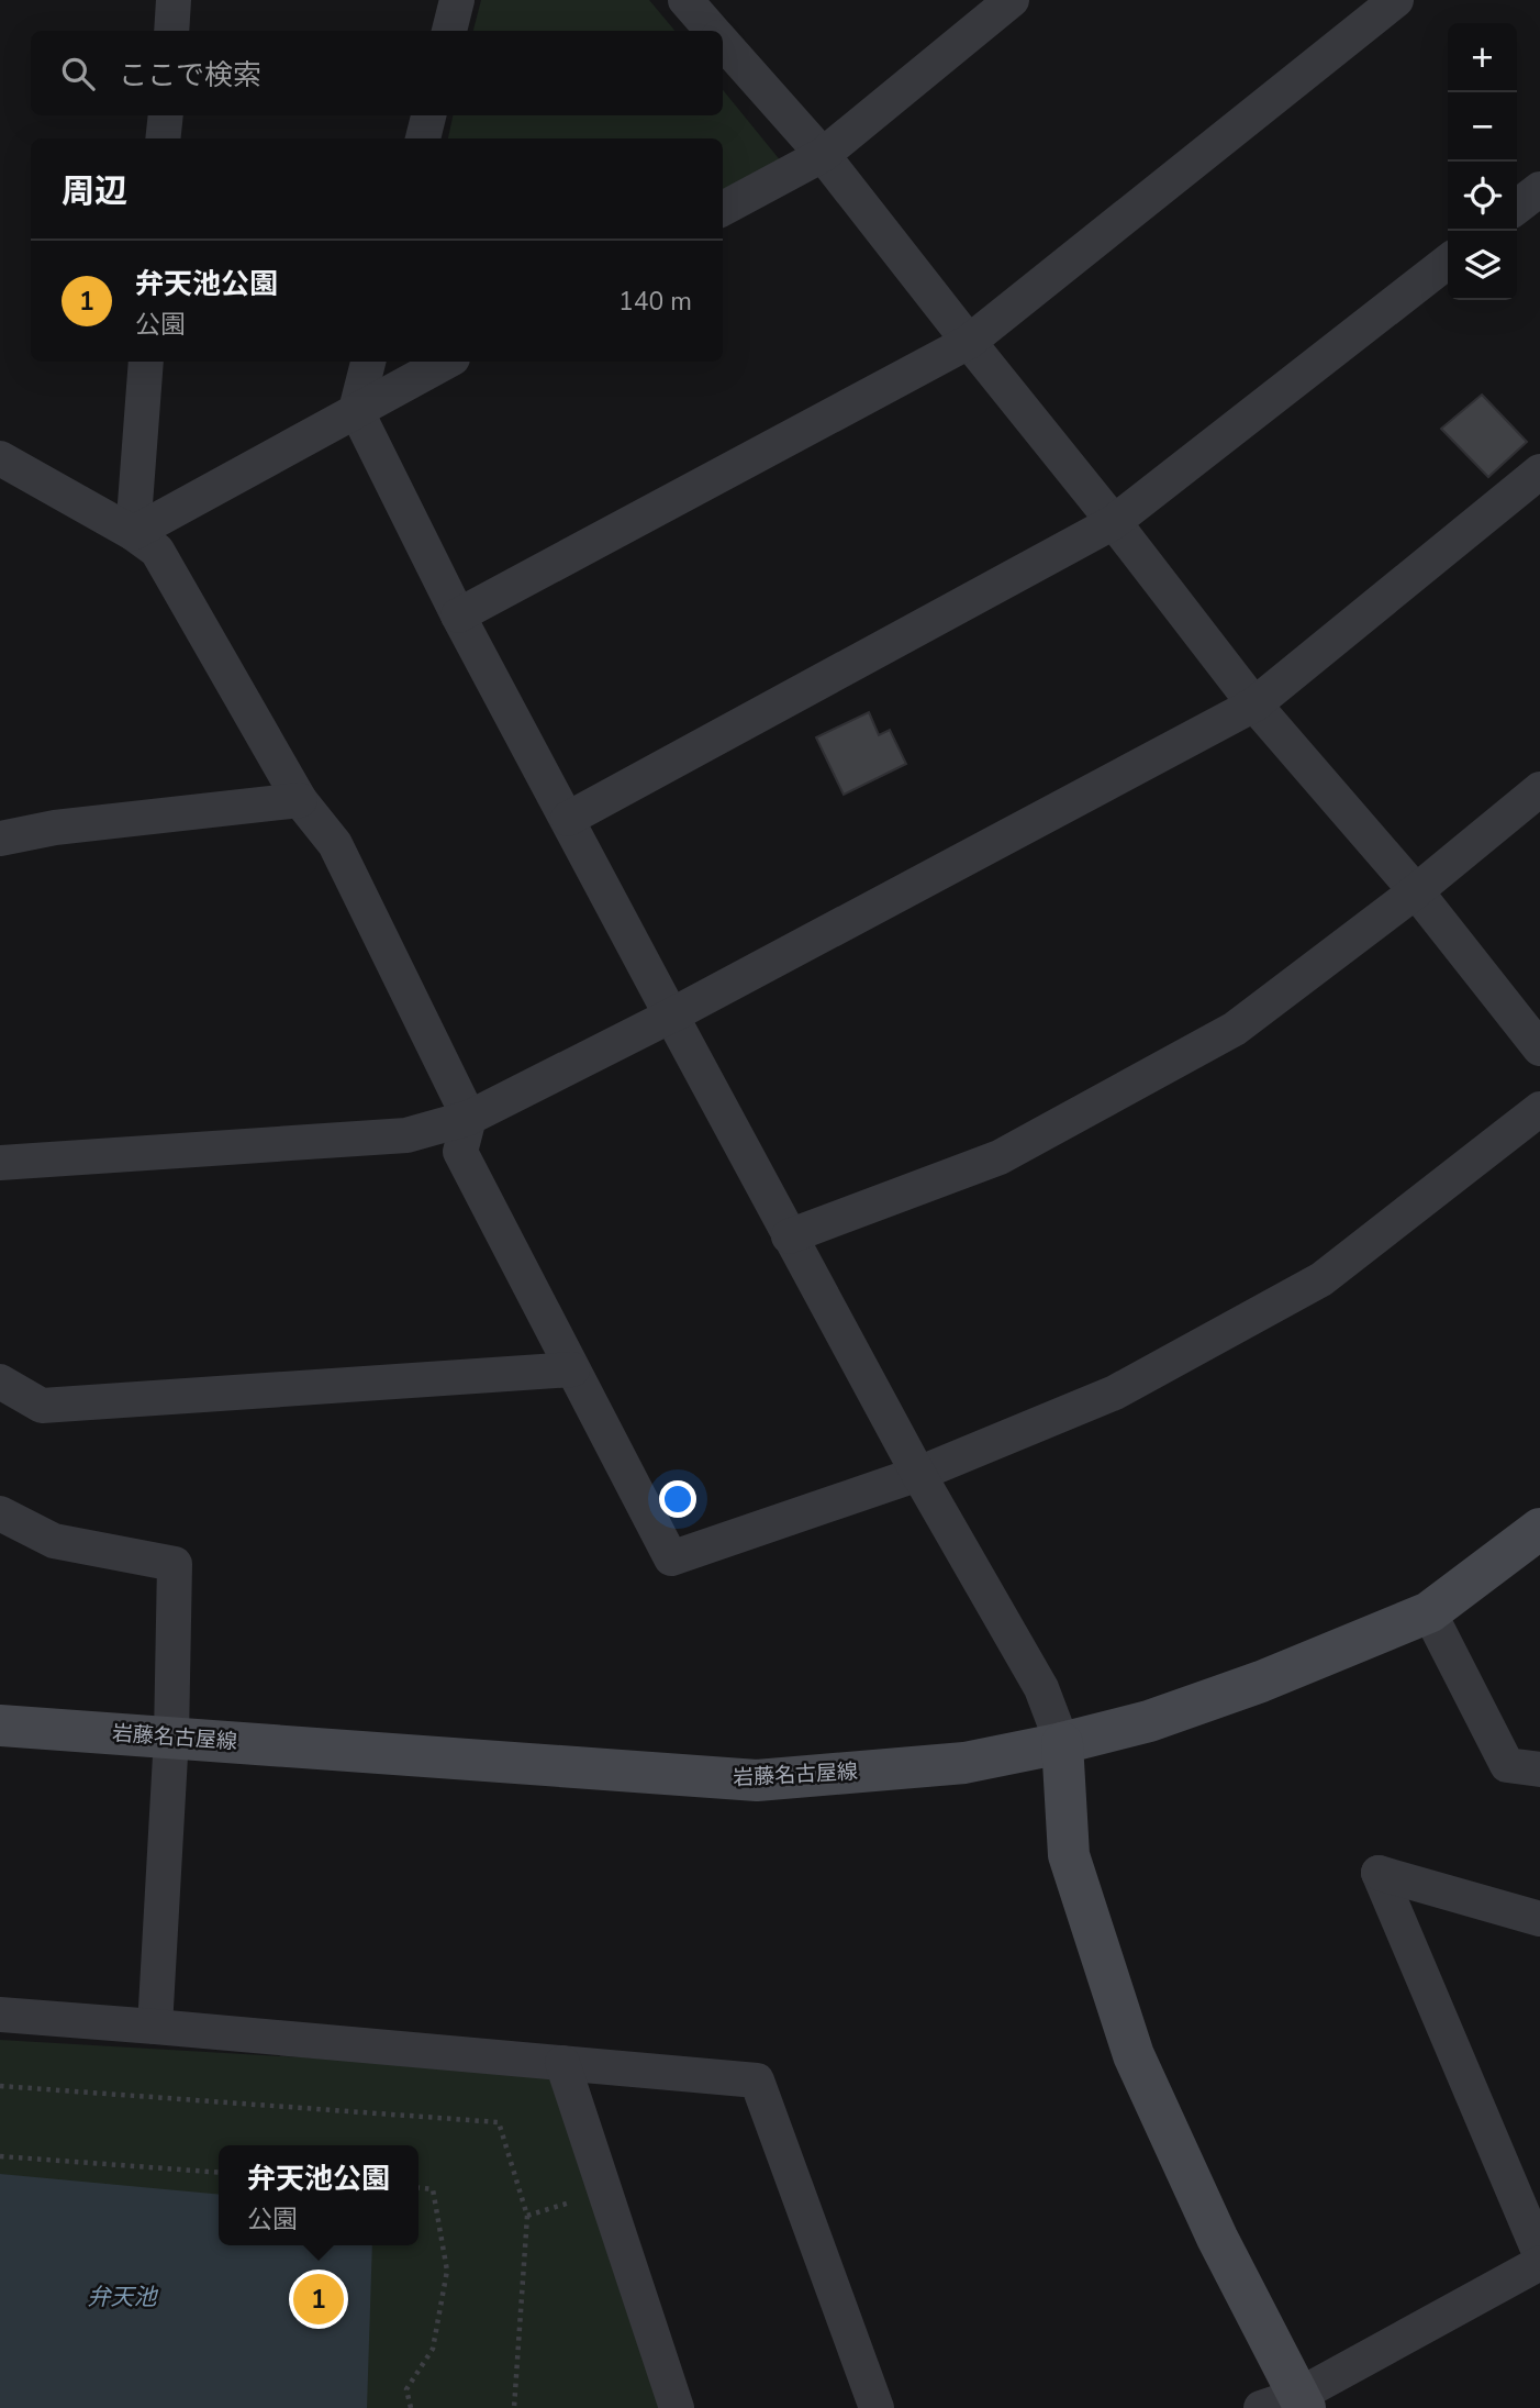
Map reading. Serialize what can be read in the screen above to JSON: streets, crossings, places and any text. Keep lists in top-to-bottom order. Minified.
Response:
{"streets":{"main road":["岩藤名古屋線"]},"water":["弁天池"],"page":{"map_buttons":["+","−"],"search":"ここで検索","heading":"周辺","list":[{"mark":"1","name":"弁天池公園","note":"公園","value":"140 m"}],"popup":["弁天池公園","公園"],"pins":"1"}}
